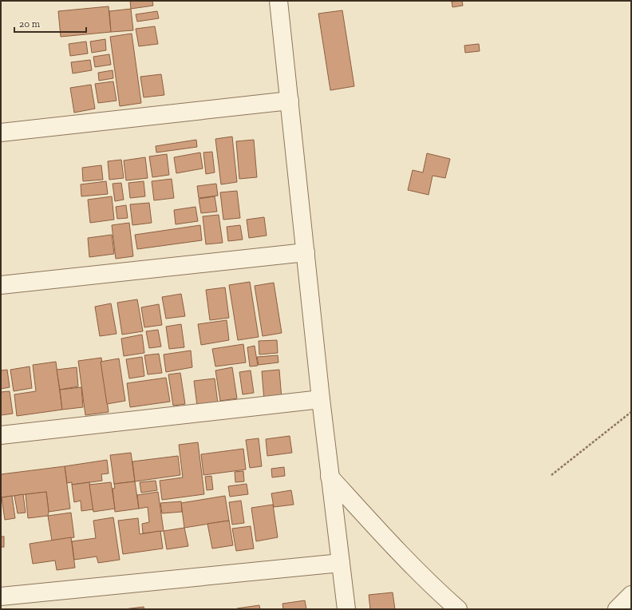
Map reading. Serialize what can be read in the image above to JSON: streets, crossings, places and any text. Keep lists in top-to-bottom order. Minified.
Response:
{"scale_bar":"20 m"}
